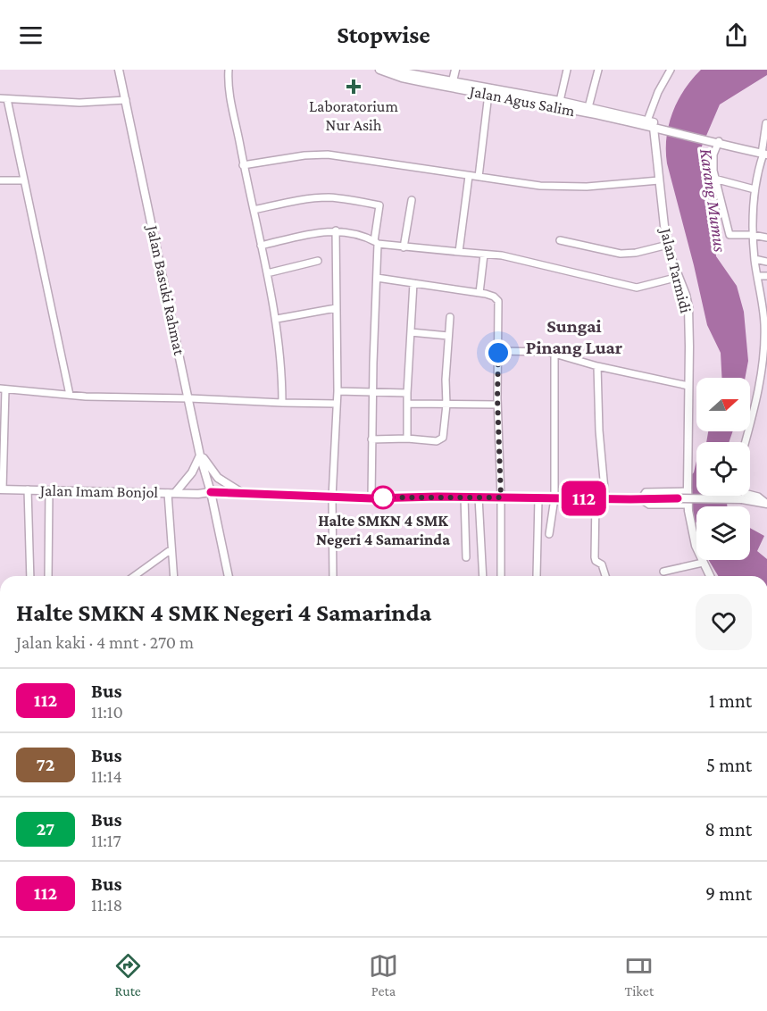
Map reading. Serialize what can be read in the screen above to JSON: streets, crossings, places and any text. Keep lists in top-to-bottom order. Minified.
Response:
{"streets":{"street":["Jalan Agus Salim","Jalan Tarmidi","Jalan Basuki Rahmat","Jalan Imam Bonjol"]},"crossings":[["Jalan Agus Salim","Jalan Tarmidi"],["Jalan Basuki Rahmat","Jalan Imam Bonjol"]],"districts":["Sungai Pinang Luar"],"water":["Karang Mumus"],"places":{"health":["Laboratorium Nur Asih"],"other":["Halte SMKN 4 SMK Negeri 4 Samarinda"]},"lines":["bus line 112"],"north":"right","page":{"header":"Stopwise","on_map":"112","heading":["Halte SMKN 4 SMK Negeri 4 Samarinda","Jalan kaki · 4 mnt · 270 m"],"list":[{"mark":"112","name":"Bus","note":"11:10","value":"1 mnt"},{"mark":"72","name":"Bus","note":"11:14","value":"5 mnt"},{"mark":"27","name":"Bus","note":"11:17","value":"8 mnt"},{"mark":"112","name":"Bus","note":"11:18","value":"9 mnt"}],"tabs":["Rute","Peta","Tiket"]}}
